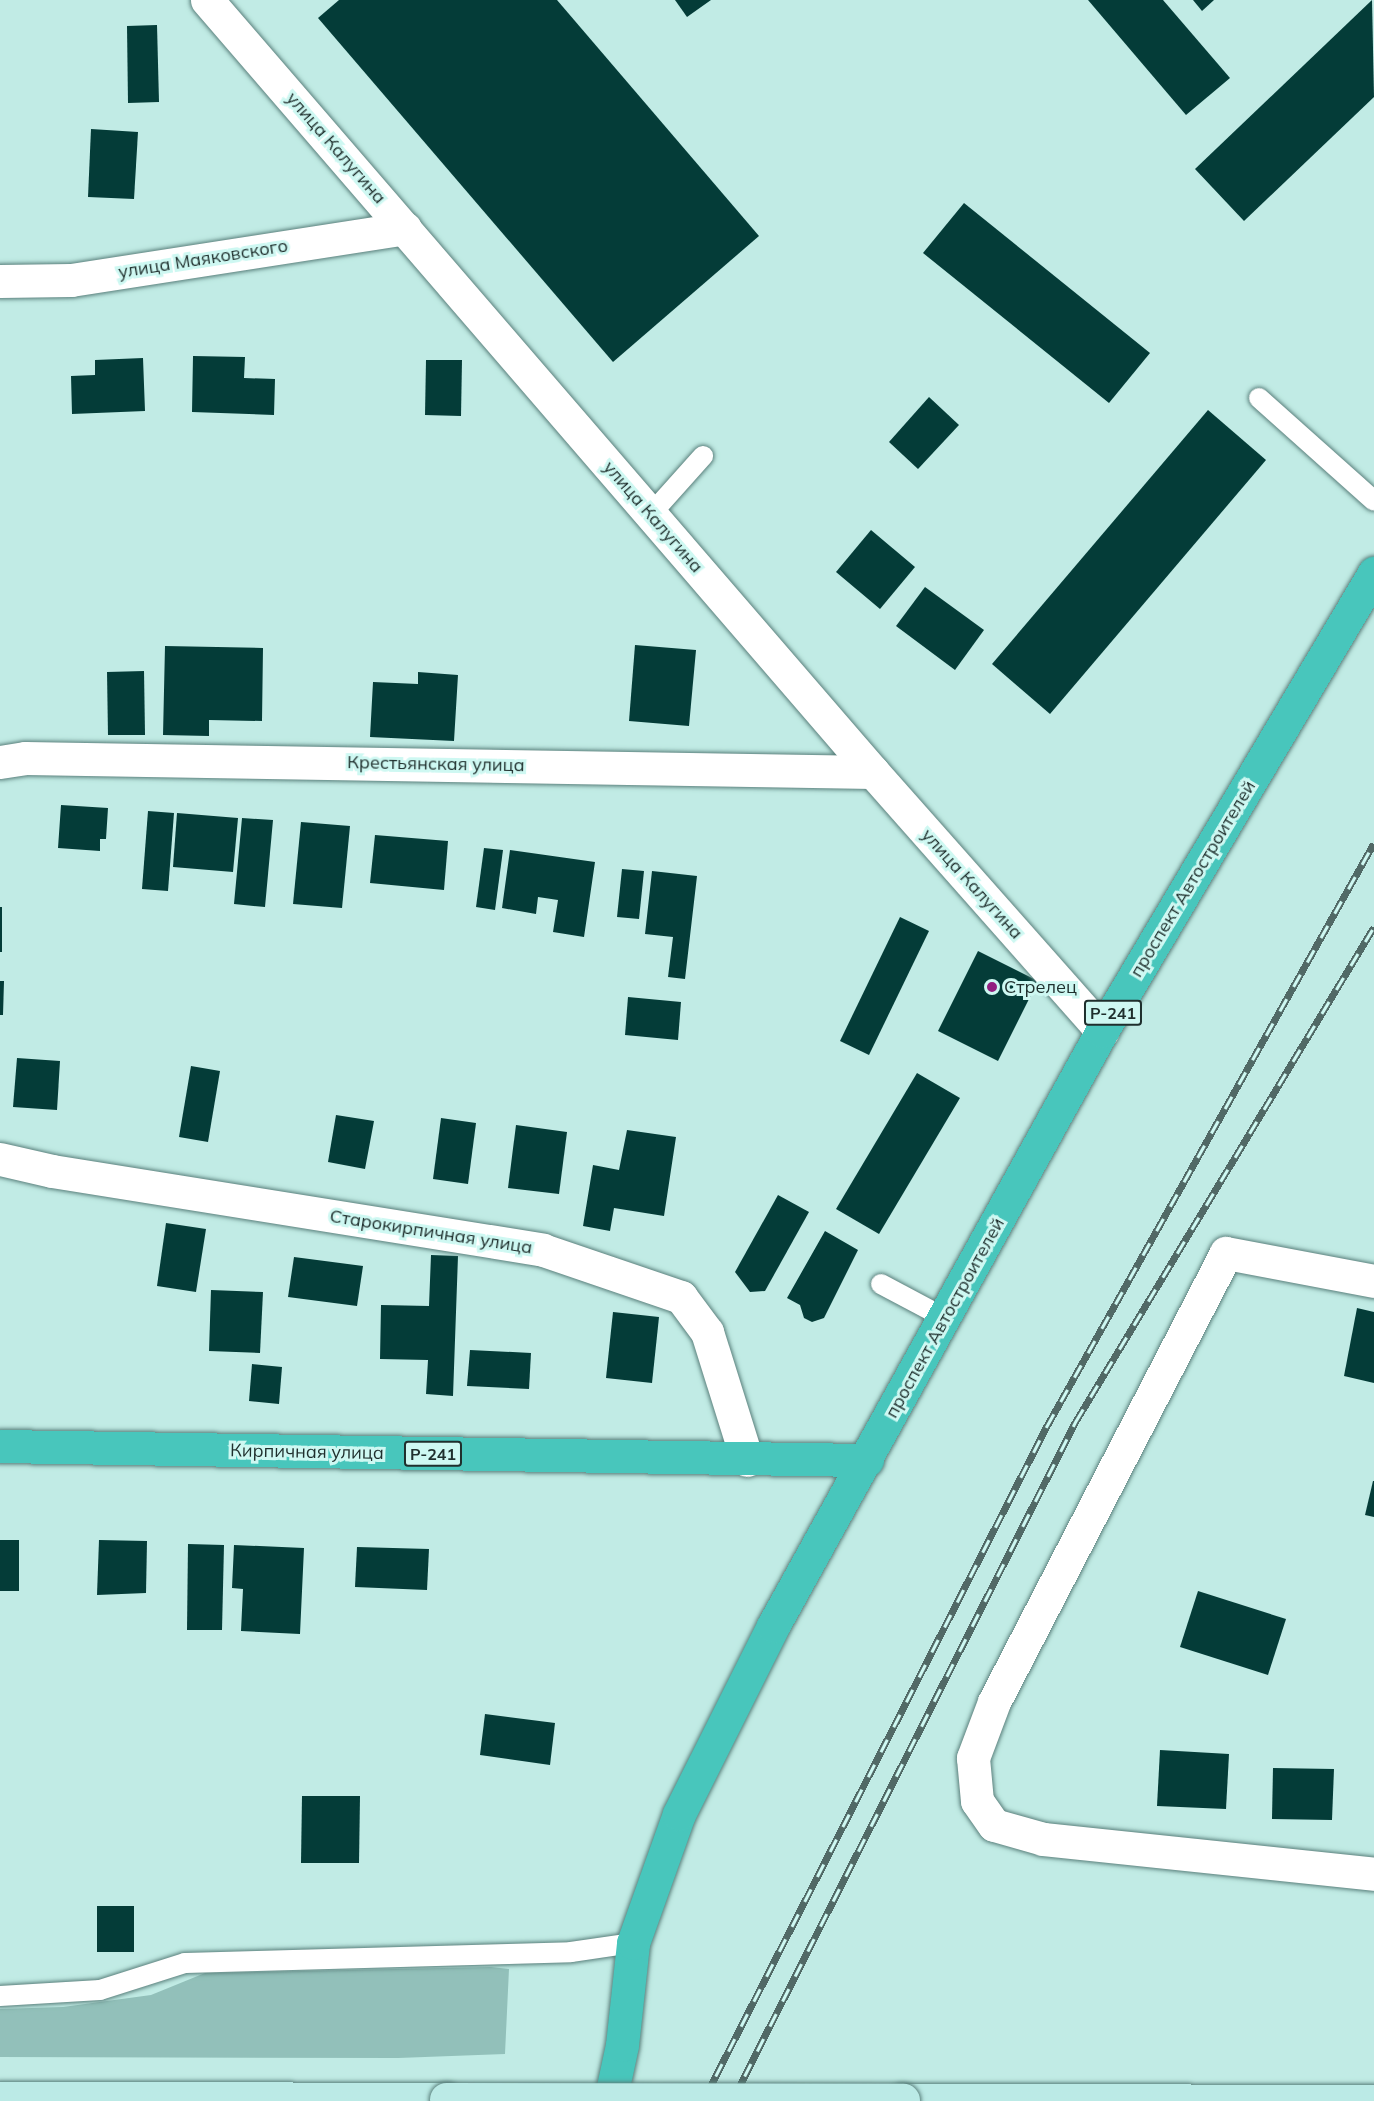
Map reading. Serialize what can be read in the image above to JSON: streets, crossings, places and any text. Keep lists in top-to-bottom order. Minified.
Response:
{"streets":{"highway":["проспект Автостроителей","Р-241","Кирпичная улица"],"street":["улица Калугина","улица Маяковского","Крестьянская улица","Старокирпичная улица"]},"crossings":[["улица Калугина","улица Маяковского"],["улица Калугина","Крестьянская улица"],["улица Калугина","проспект Автостроителей"],["проспект Автостроителей","Кирпичная улица"],["Старокирпичная улица","Кирпичная улица"]],"places":["Стрелец"]}
